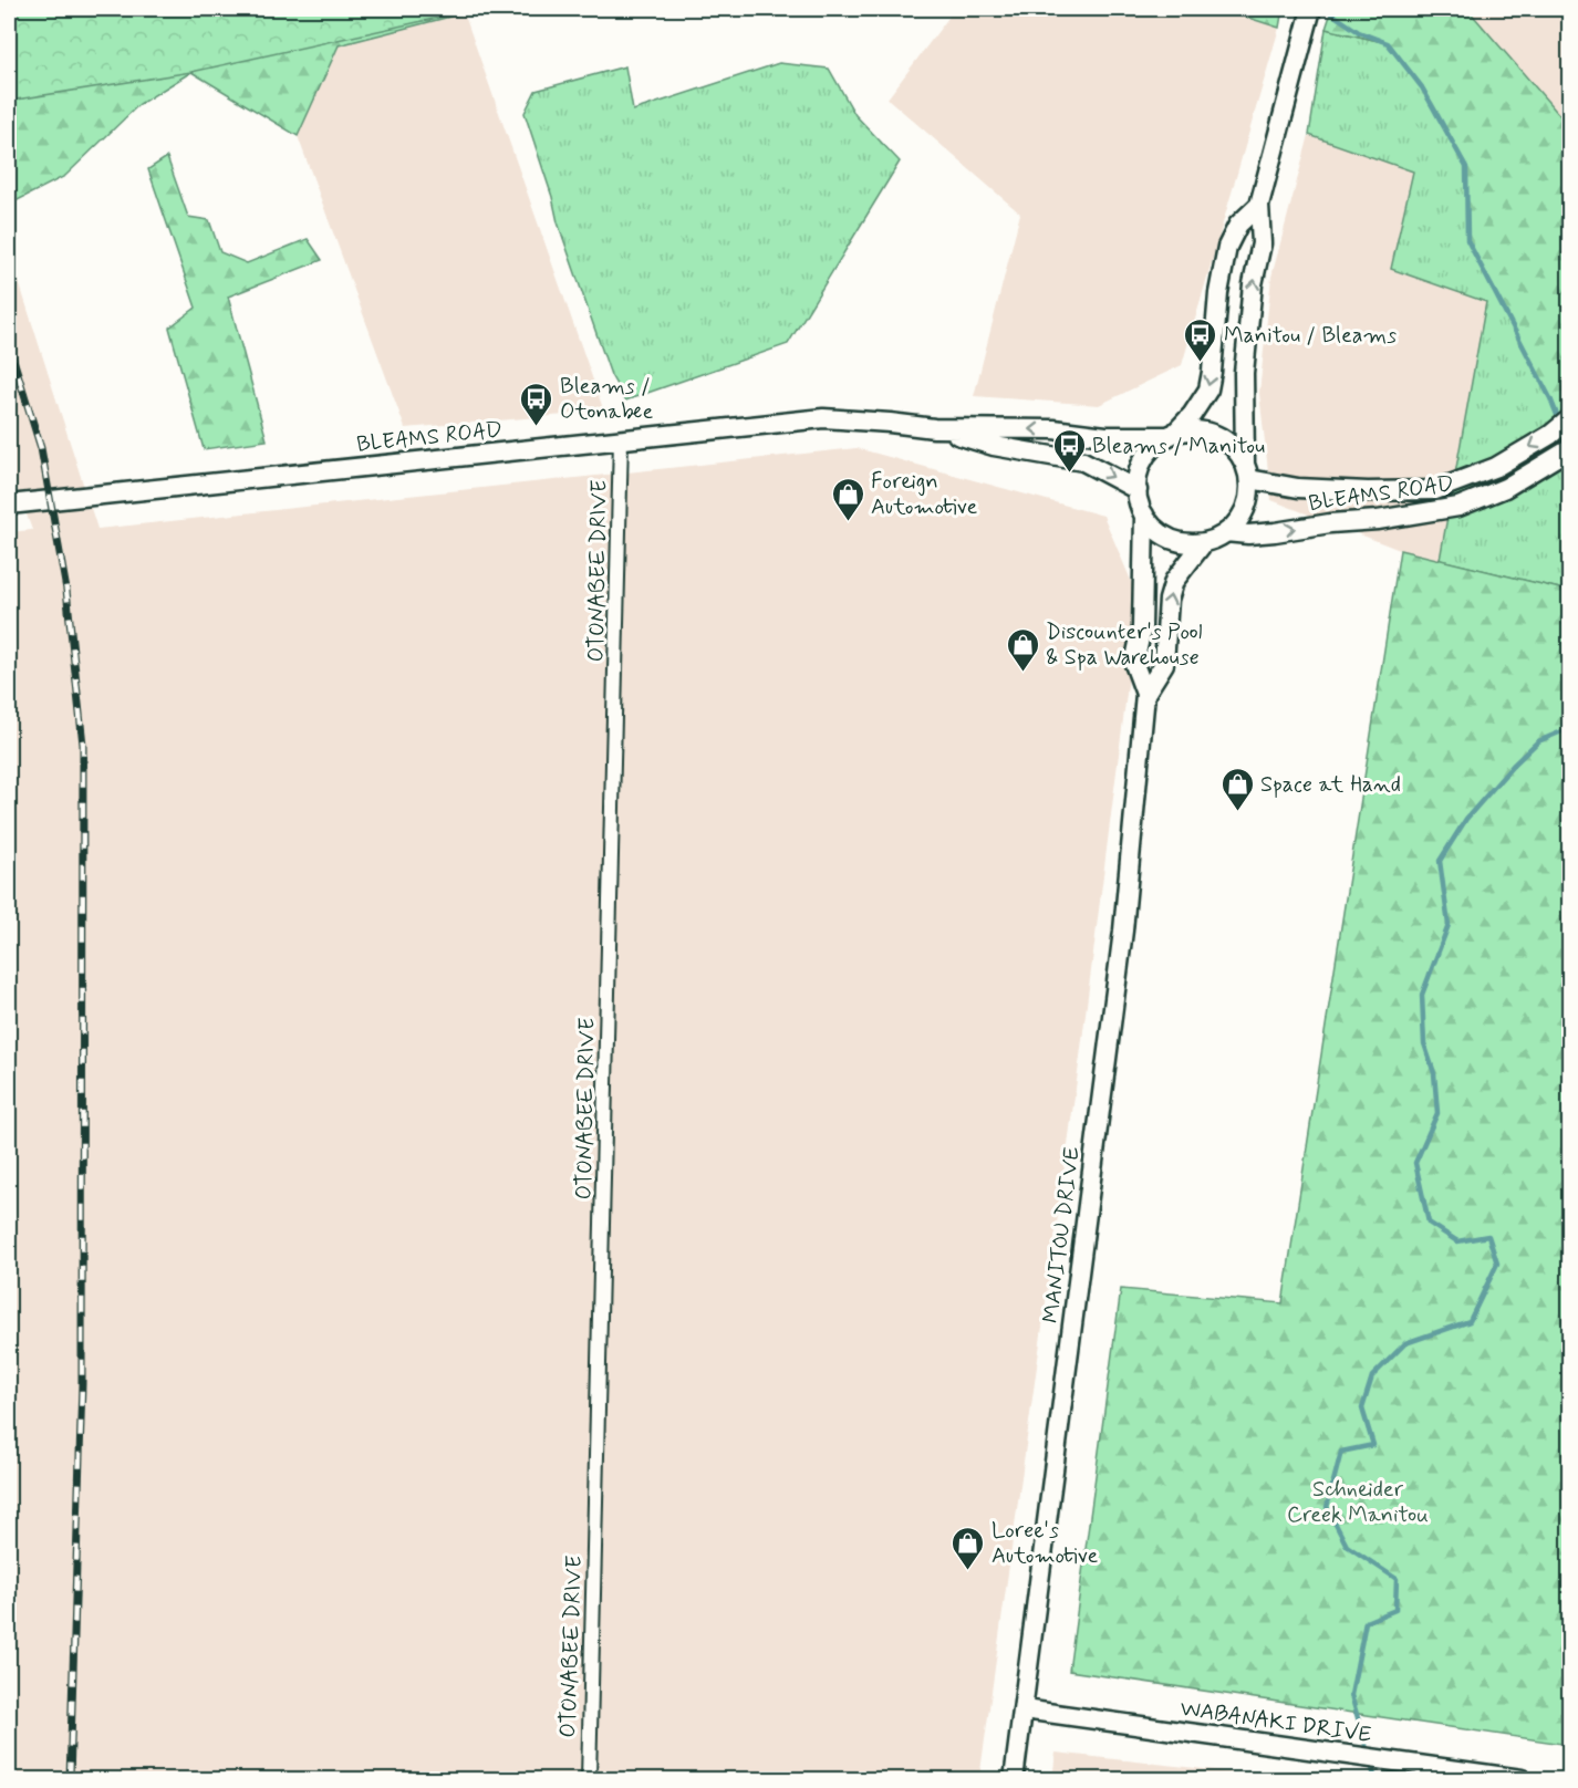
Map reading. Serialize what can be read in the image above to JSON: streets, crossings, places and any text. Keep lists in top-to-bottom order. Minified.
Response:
{"streets":{"main road":["BLEAMS ROAD","MANITOU DRIVE","WABANAKI DRIVE"],"street":["OTONABEE DRIVE"]},"crossings":[["BLEAMS ROAD","OTONABEE DRIVE"],["BLEAMS ROAD","MANITOU DRIVE"],["MANITOU DRIVE","WABANAKI DRIVE"]],"parks":["Schneider Creek Manitou"],"places":{"bus stop":["Manitou / Bleams","Bleams / Otonabee","Bleams / Manitou"],"shop":["Foreign Automotive","Discounter's Pool & Spa Warehouse","Space at Hand","Loree's Automotive"]}}
